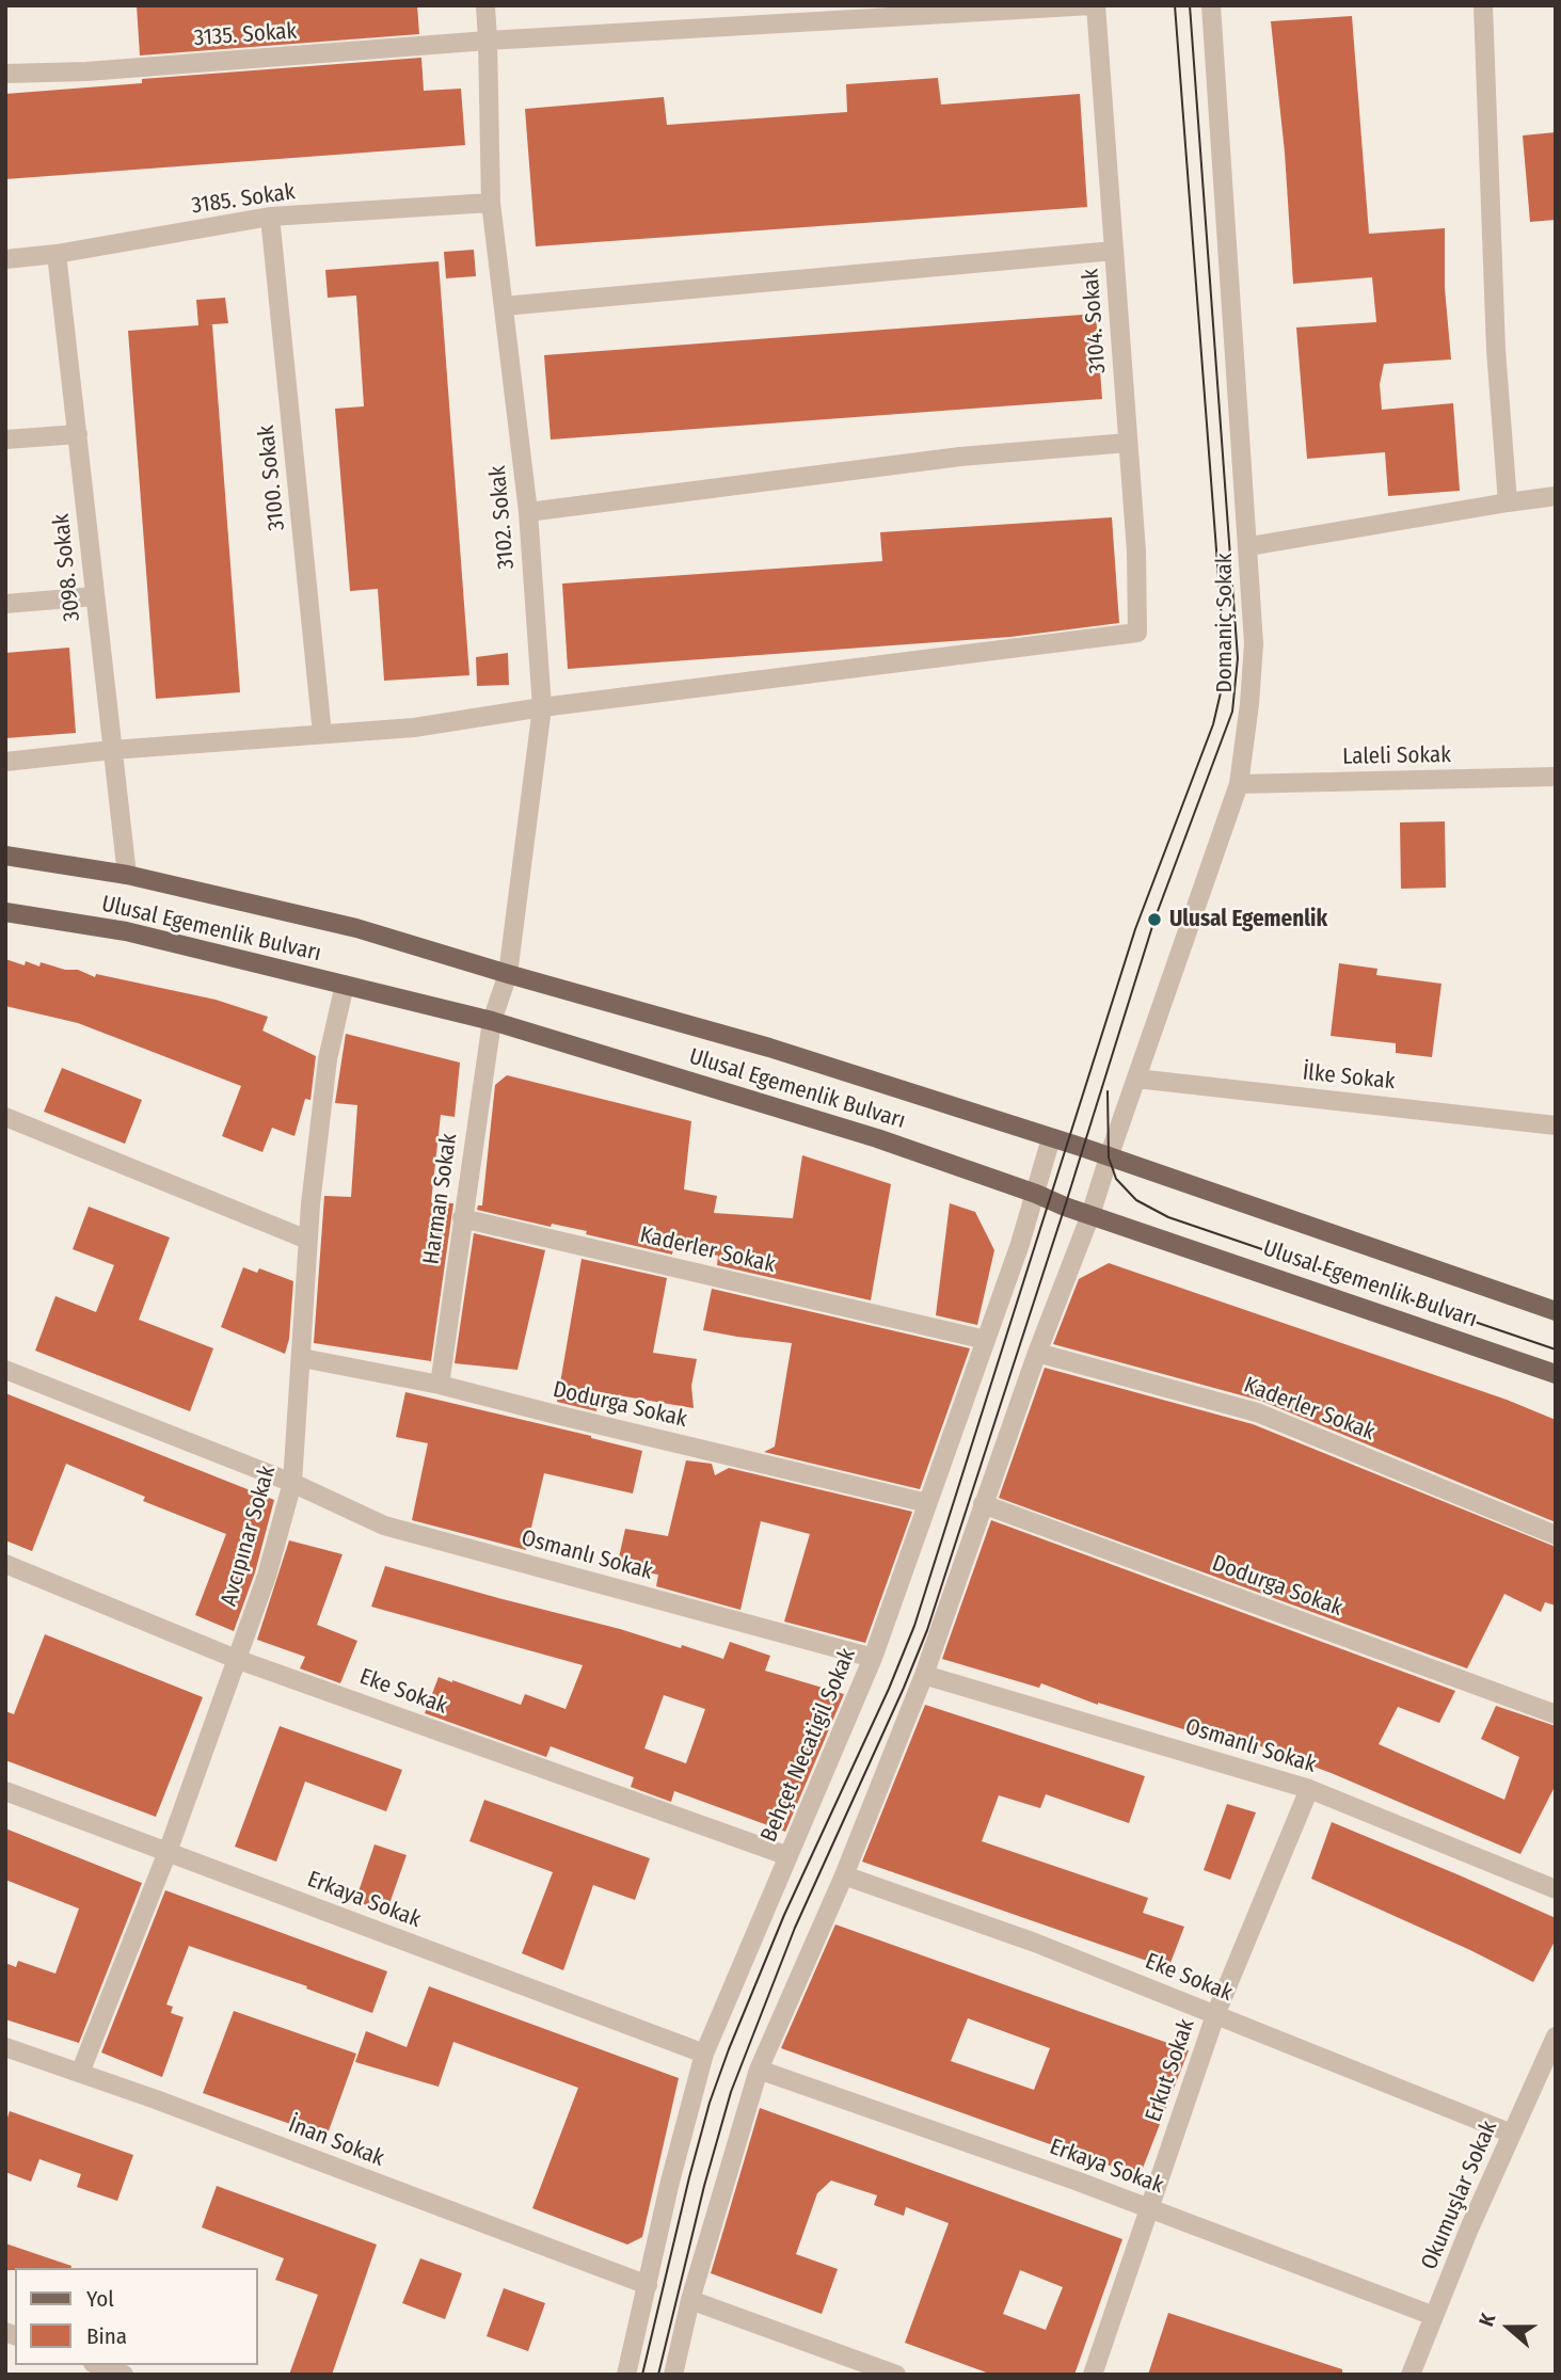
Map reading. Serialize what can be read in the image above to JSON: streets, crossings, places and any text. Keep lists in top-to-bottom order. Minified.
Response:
{"streets":{"main road":["Ulusal Egemenlik Bulvarı"],"street":["3135. Sokak","3185. Sokak","3104. Sokak","3100. Sokak","3102. Sokak","3098. Sokak","Domaniç Sokak","Laleli Sokak","İlke Sokak","Harman Sokak","Kaderler Sokak","Dodurga Sokak","Avcıpınar Sokak","Osmanlı Sokak","Eke Sokak","Behçet Necatigil Sokak","Erkaya Sokak","Erkut Sokak","İnan Sokak","Okumuşlar Sokak"]},"crossings":[["3135. Sokak","3104. Sokak"],["3135. Sokak","3102. Sokak"],["3185. Sokak","3100. Sokak"],["3185. Sokak","3102. Sokak"],["3185. Sokak","3098. Sokak"],["3104. Sokak","3102. Sokak"],["3102. Sokak","Ulusal Egemenlik Bulvarı"],["3102. Sokak","Harman Sokak"],["3098. Sokak","Ulusal Egemenlik Bulvarı"],["Domaniç Sokak","Laleli Sokak"],["Domaniç Sokak","Ulusal Egemenlik Bulvarı"],["Domaniç Sokak","İlke Sokak"],["Domaniç Sokak","Kaderler Sokak"],["Domaniç Sokak","Dodurga Sokak"],["Domaniç Sokak","Osmanlı Sokak"],["Domaniç Sokak","Eke Sokak"],["Domaniç Sokak","Erkaya Sokak"],["Ulusal Egemenlik Bulvarı","Harman Sokak"],["Ulusal Egemenlik Bulvarı","Avcıpınar Sokak"],["Ulusal Egemenlik Bulvarı","Behçet Necatigil Sokak"],["Harman Sokak","Kaderler Sokak"],["Harman Sokak","Dodurga Sokak"],["Kaderler Sokak","Behçet Necatigil Sokak"],["Dodurga Sokak","Avcıpınar Sokak"],["Dodurga Sokak","Behçet Necatigil Sokak"],["Avcıpınar Sokak","Osmanlı Sokak"],["Avcıpınar Sokak","Eke Sokak"],["Avcıpınar Sokak","Erkaya Sokak"],["Avcıpınar Sokak","İnan Sokak"],["Osmanlı Sokak","Behçet Necatigil Sokak"],["Osmanlı Sokak","Erkut Sokak"],["Eke Sokak","Behçet Necatigil Sokak"],["Eke Sokak","Erkut Sokak"],["Eke Sokak","Okumuşlar Sokak"],["Behçet Necatigil Sokak","Erkaya Sokak"],["Behçet Necatigil Sokak","İnan Sokak"],["Erkaya Sokak","Erkut Sokak"],["Erkaya Sokak","Okumuşlar Sokak"]],"places":["Ulusal Egemenlik"],"legend":["Yol","Bina"],"north":"left"}
